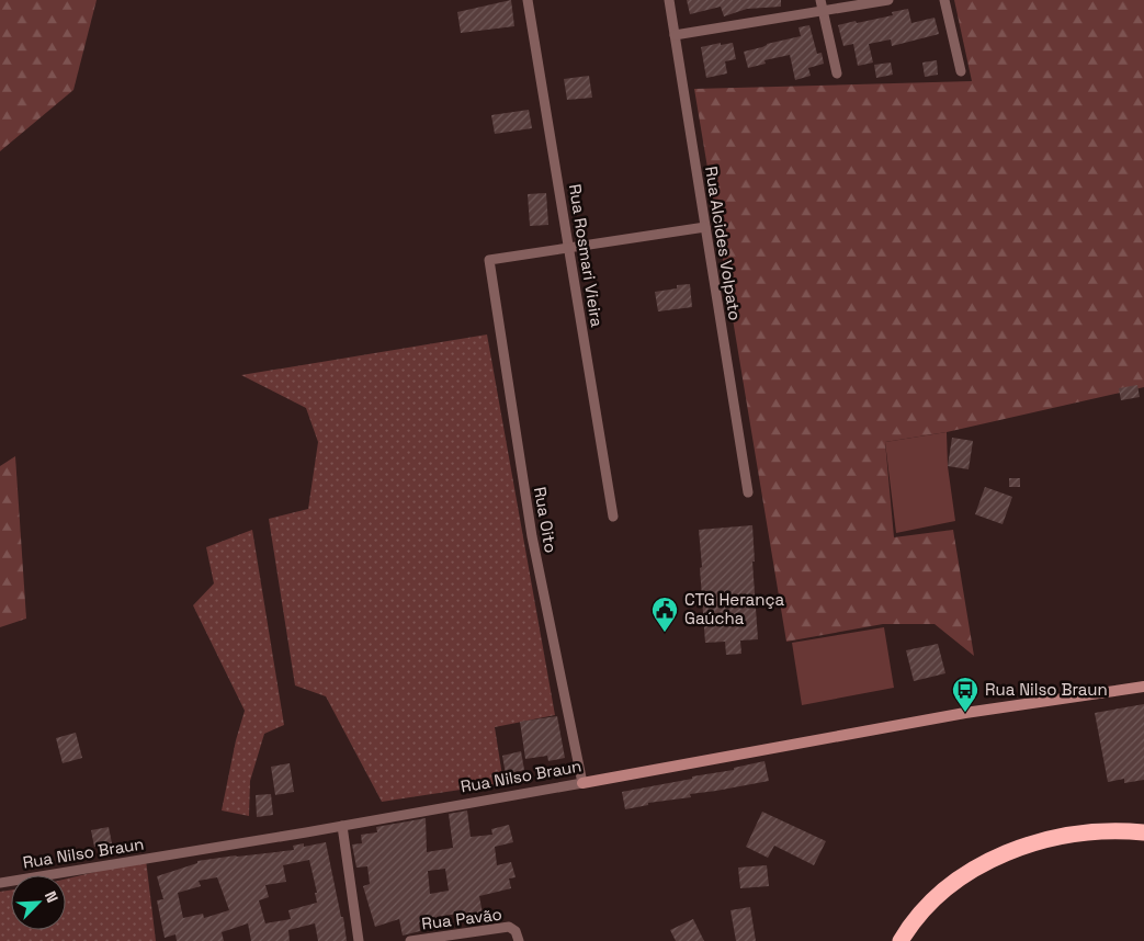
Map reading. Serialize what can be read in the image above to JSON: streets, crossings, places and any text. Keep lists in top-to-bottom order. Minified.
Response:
{"streets":{"street":["Rua Alcides Volpato","Rua Rosmari Vieira","Rua Oito","Rua Nilso Braun","Rua Pavão"]},"crossings":[["Rua Rosmari Vieira","Rua Oito"],["Rua Oito","Rua Nilso Braun"]],"places":{"public building":["CTG Herança Gaúcha"],"bus stop":["Rua Nilso Braun"]},"north":"top right"}
